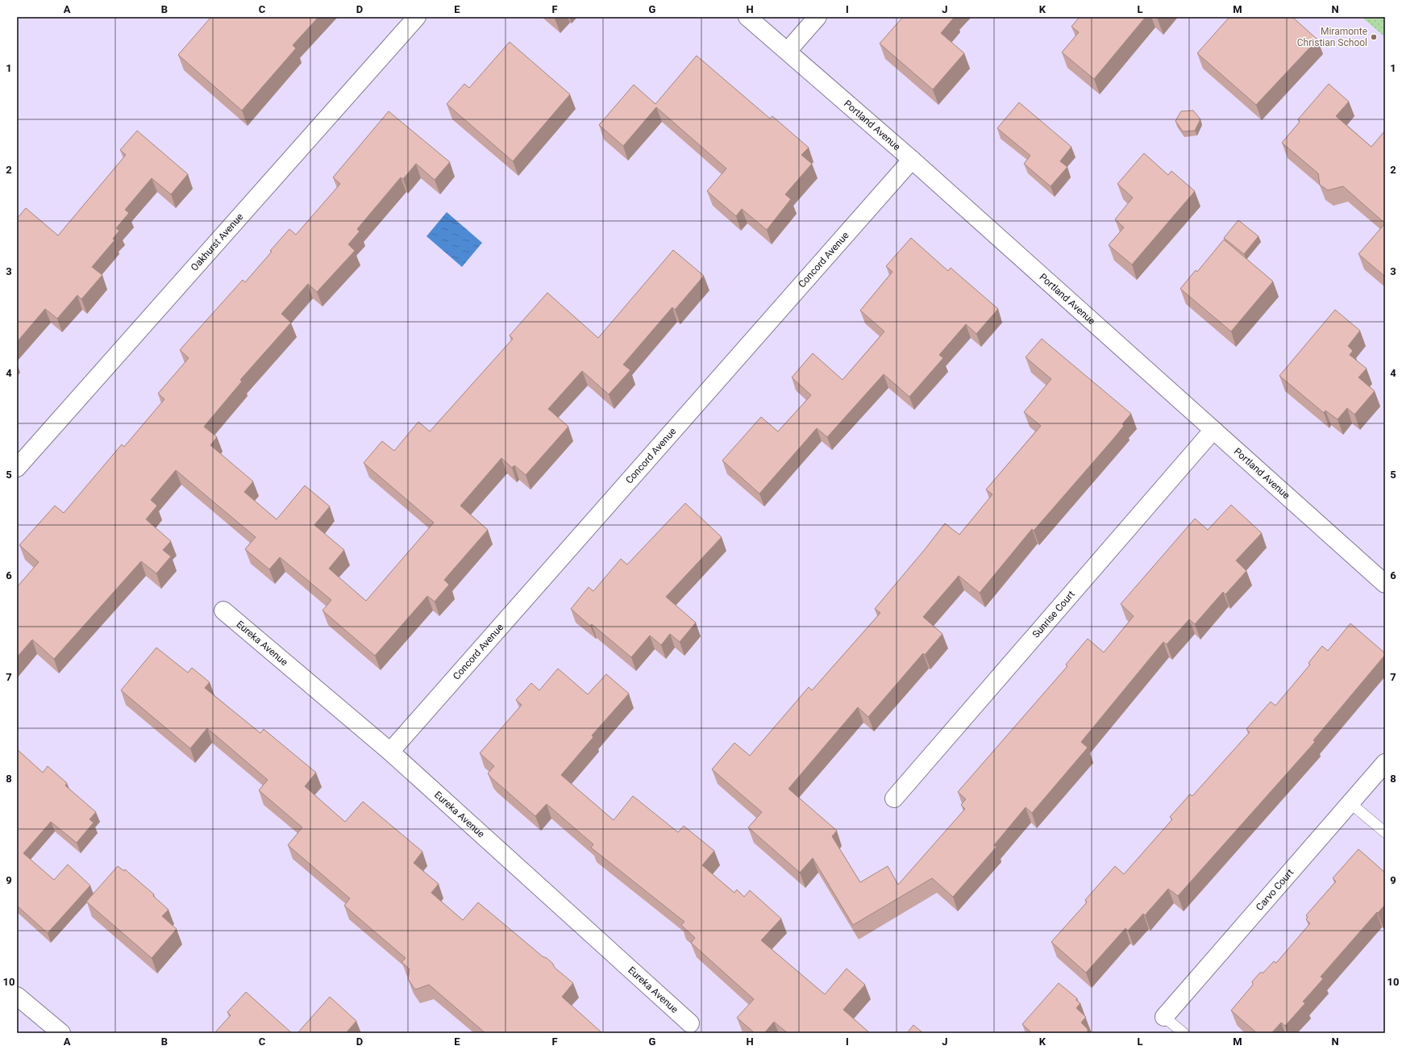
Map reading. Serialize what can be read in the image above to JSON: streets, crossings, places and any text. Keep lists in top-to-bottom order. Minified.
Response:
{"streets":{"street":["Portland Avenue","Oakhurst Avenue","Concord Avenue","Sunrise Court","Eureka Avenue","Carvo Court"]},"crossings":[["Portland Avenue","Concord Avenue"],["Portland Avenue","Sunrise Court"],["Concord Avenue","Eureka Avenue"]],"places":["Miramonte Christian School"],"grid":{"columns":["A","B","C","D","E","F","G","H","I","J","K","L","M","N"],"rows":["1","2","3","4","5","6","7","8","9","10"]}}
